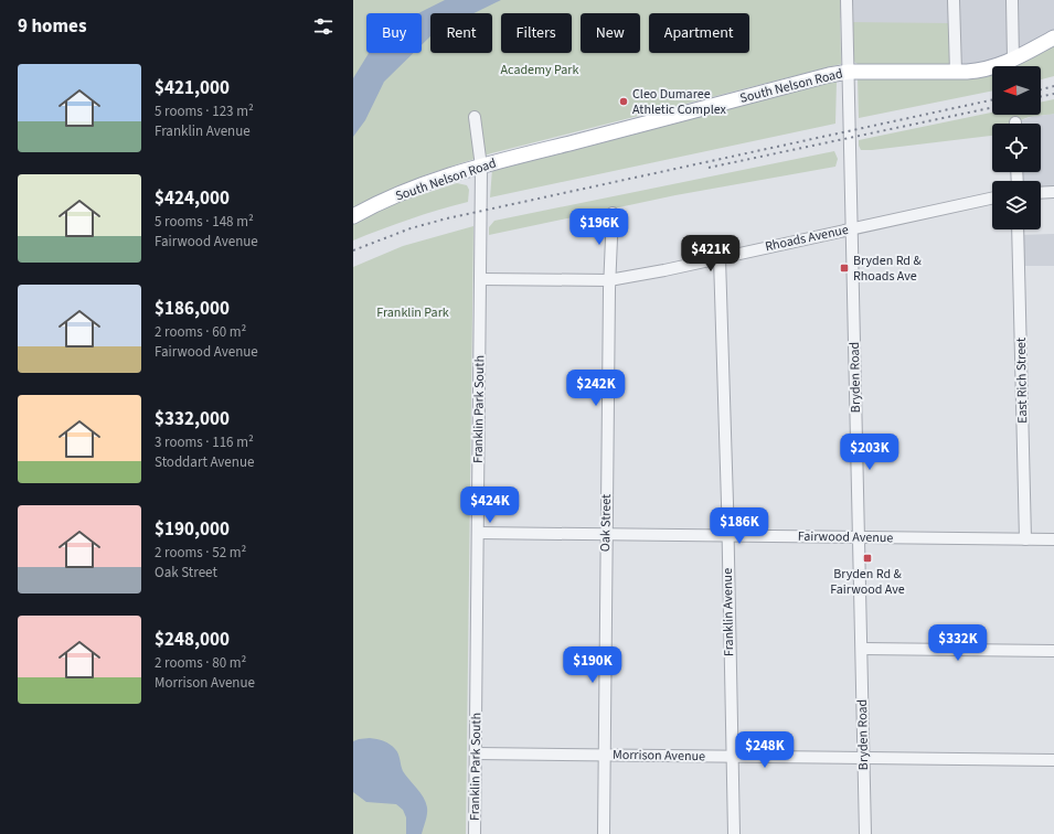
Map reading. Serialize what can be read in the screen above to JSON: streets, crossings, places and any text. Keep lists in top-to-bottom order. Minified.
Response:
{"streets":{"main road":["South Nelson Road"],"street":["Rhoads Avenue","Bryden Road","East Rich Street","Franklin Park South","Oak Street","Fairwood Avenue","Franklin Avenue","Morrison Avenue"]},"crossings":[["South Nelson Road","Bryden Road"],["South Nelson Road","Franklin Park South"],["Rhoads Avenue","Bryden Road"],["Rhoads Avenue","Franklin Park South"],["Rhoads Avenue","Oak Street"],["Rhoads Avenue","Franklin Avenue"],["Bryden Road","Fairwood Avenue"],["Bryden Road","Morrison Avenue"],["East Rich Street","Fairwood Avenue"],["Franklin Park South","Fairwood Avenue"],["Franklin Park South","Morrison Avenue"],["Oak Street","Fairwood Avenue"],["Oak Street","Morrison Avenue"],["Fairwood Avenue","Franklin Avenue"],["Franklin Avenue","Morrison Avenue"]],"parks":["Academy Park","Franklin Park"],"places":{"other":["Cleo Dumaree Athletic Complex"],"transit":["Bryden Rd & Rhoads Ave","Bryden Rd & Fairwood Ave"]},"north":"left","page":{"heading":"9 homes","chip":["Buy","Rent","Filters","New","Apartment"],"list":[{"name":"$421,000","note":"5 rooms · 123 m² · Franklin Avenue"},{"name":"$424,000","note":"5 rooms · 148 m² · Fairwood Avenue"},{"name":"$186,000","note":"2 rooms · 60 m² · Fairwood Avenue"},{"name":"$332,000","note":"3 rooms · 116 m² · Stoddart Avenue"},{"name":"$190,000","note":"2 rooms · 52 m² · Oak Street"},{"name":"$248,000","note":"2 rooms · 80 m² · Morrison Avenue"}],"price":["$196K","$421K","$242K","$203K","$424K","$186K","$332K","$190K","$248K"]}}
